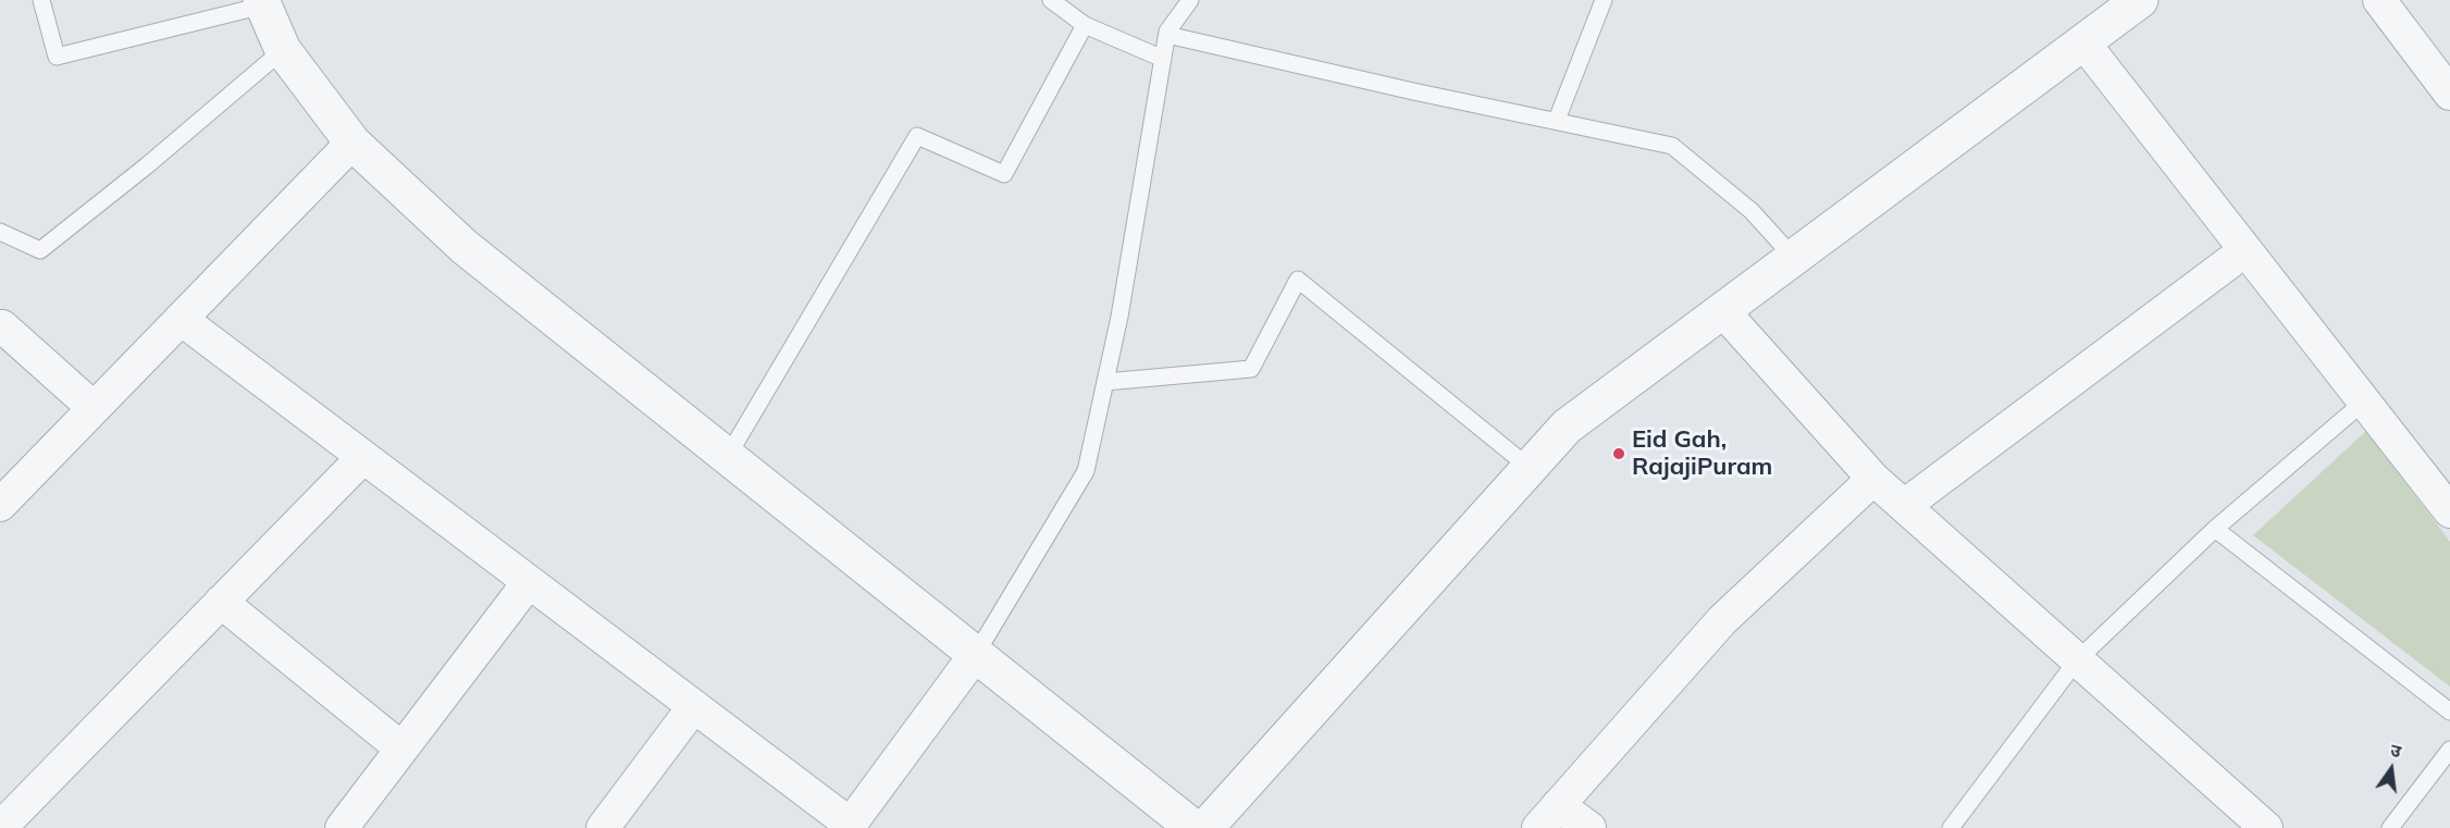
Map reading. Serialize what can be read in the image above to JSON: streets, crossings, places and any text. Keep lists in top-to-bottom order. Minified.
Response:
{"places":["Eid Gah, RajajiPuram"],"north":"top"}
